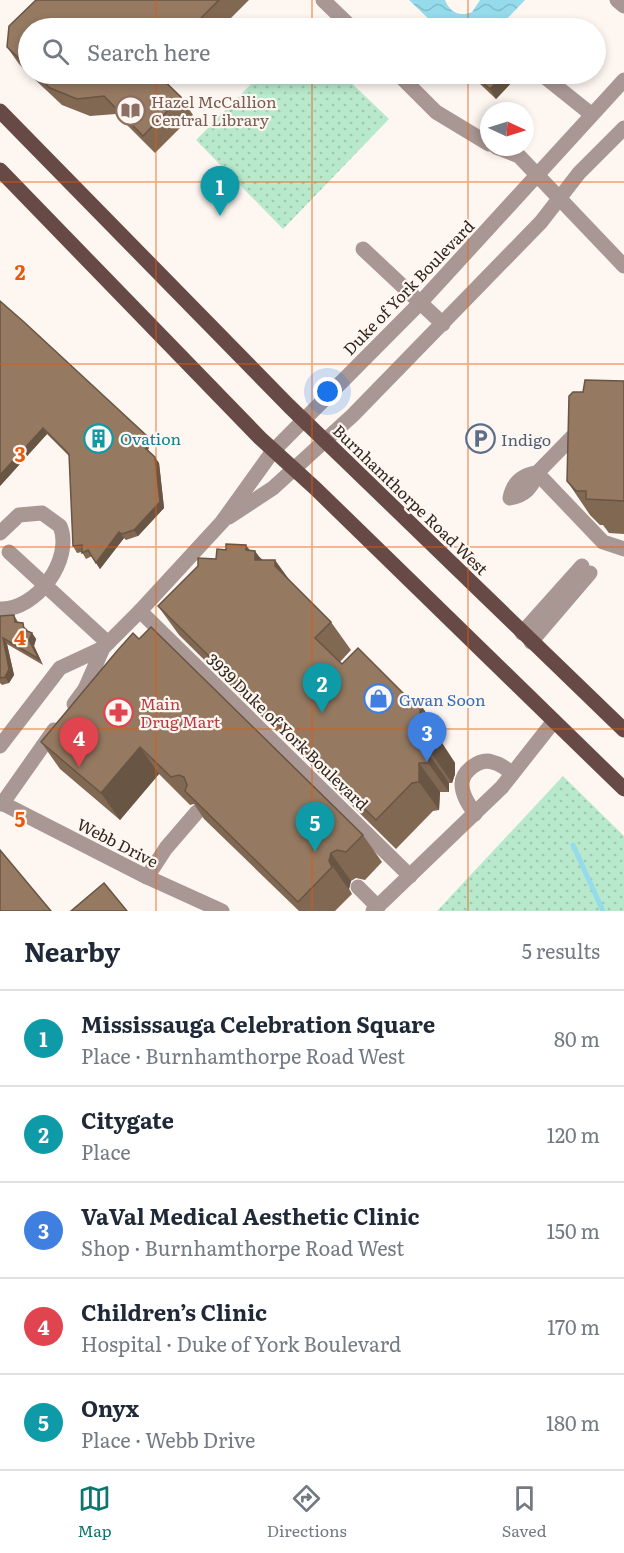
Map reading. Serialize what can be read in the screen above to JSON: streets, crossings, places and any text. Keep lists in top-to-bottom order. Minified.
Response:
{"streets":{"main road":["Burnhamthorpe Road West"],"street":["Duke of York Boulevard","3939 Duke of York Boulevard","Webb Drive"]},"crossings":[["Duke of York Boulevard","Burnhamthorpe Road West"],["Duke of York Boulevard","3939 Duke of York Boulevard"],["Duke of York Boulevard","Webb Drive"]],"places":{"library":["Hazel McCallion Central Library"],"building":["Ovation"],"parking":["Indigo"],"shop":["Gwan Soon"],"pharmacy":["Main Drug Mart"]},"north":"right","page":{"search":"Search here","pins":["1","2","3","4","5"],"heading":["Nearby","5 results"],"list":[{"mark":"1","name":"Mississauga Celebration Square","note":"Place · Burnhamthorpe Road West","value":"80 m"},{"mark":"2","name":"Citygate","note":"Place","value":"120 m"},{"mark":"3","name":"VaVal Medical Aesthetic Clinic","note":"Shop · Burnhamthorpe Road West","value":"150 m"},{"mark":"4","name":"Children’s Clinic","note":"Hospital · Duke of York Boulevard","value":"170 m"},{"mark":"5","name":"Onyx","note":"Place · Webb Drive","value":"180 m"}],"nav":["Map","Directions","Saved"]},"grid":{"rows":["2","3","4","5"]}}
